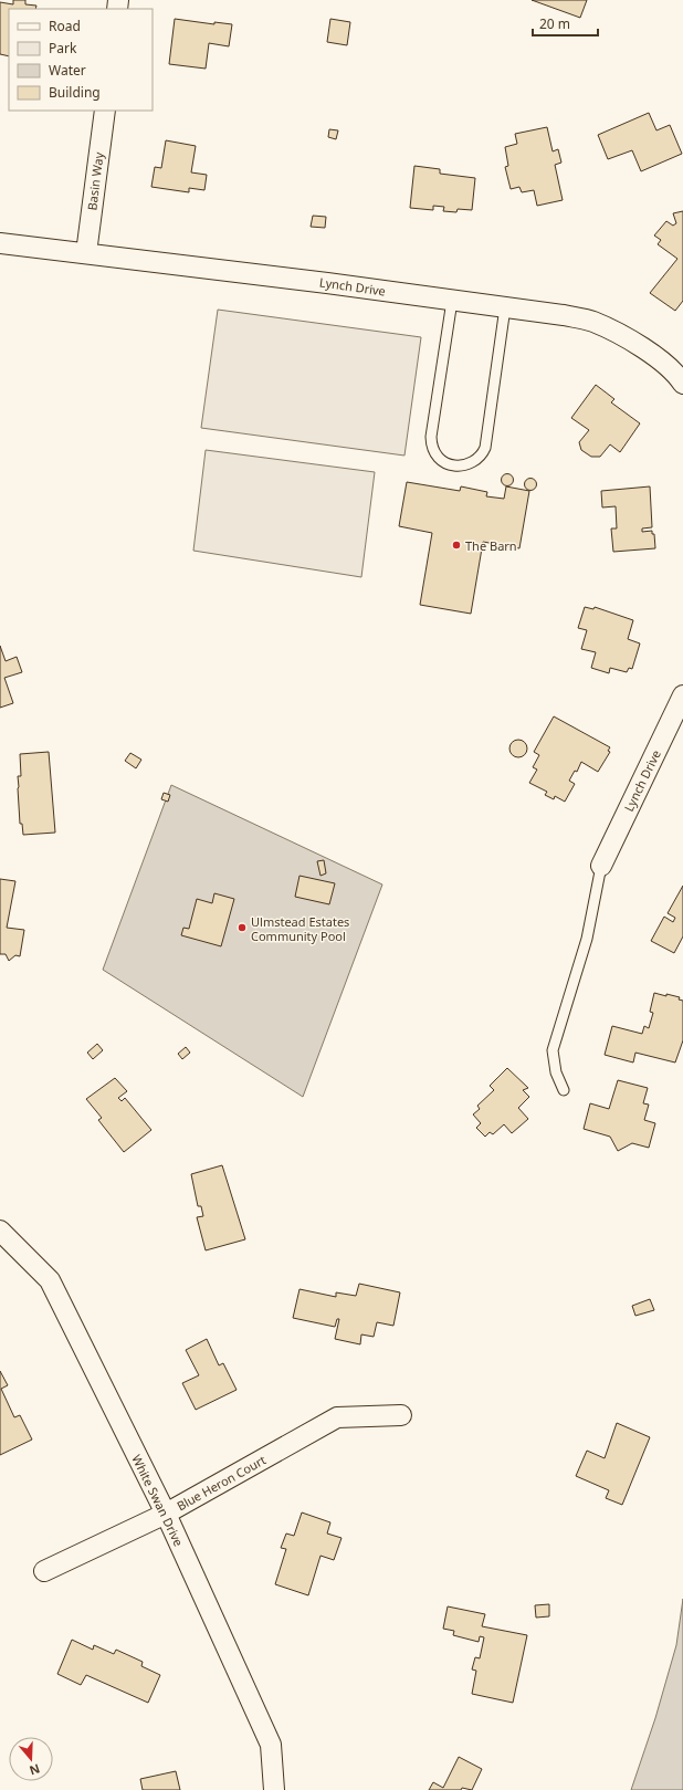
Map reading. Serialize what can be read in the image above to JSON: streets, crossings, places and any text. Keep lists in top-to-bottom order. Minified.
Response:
{"streets":{"street":["Basin Way","Lynch Drive","Blue Heron Court","White Swan Drive"]},"crossings":[["Basin Way","Lynch Drive"],["Blue Heron Court","White Swan Drive"]],"places":["The Barn","Ulmstead Estates Community Pool"],"legend":["Road","Park","Water","Building"],"scale_bar":"20 m","north":"bottom"}
